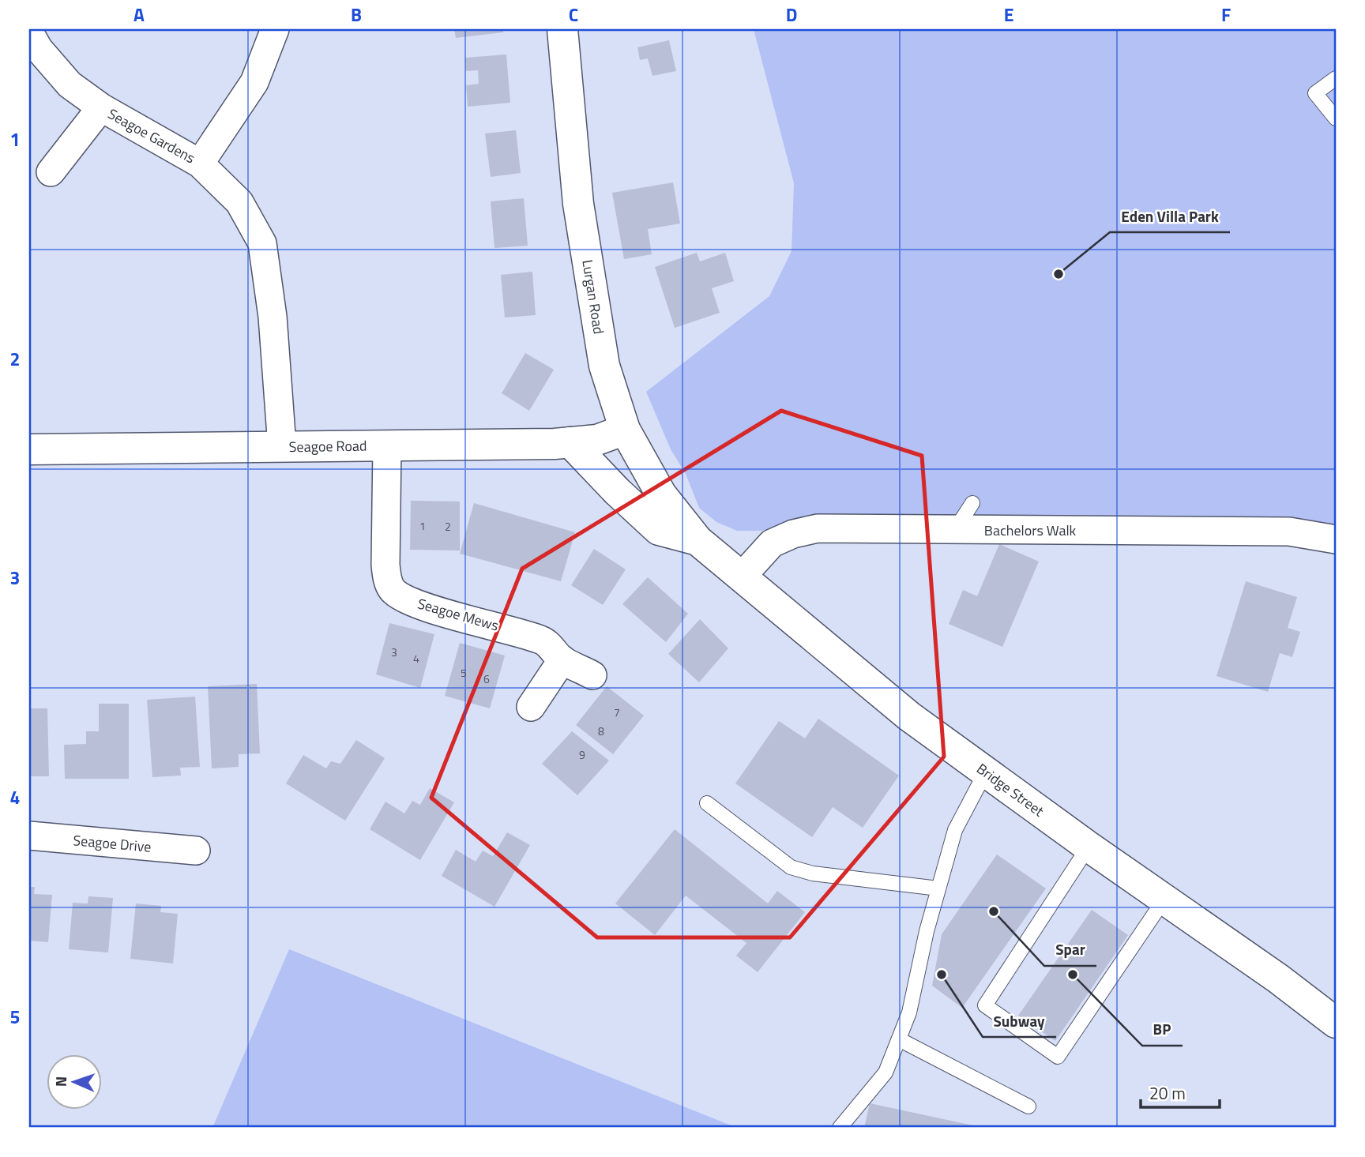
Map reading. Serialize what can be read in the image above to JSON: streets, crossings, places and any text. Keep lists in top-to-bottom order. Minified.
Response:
{"streets":{"main road":["Lurgan Road","Seagoe Road","Bridge Street"],"street":["Seagoe Gardens","Bachelors Walk","Seagoe Mews","Seagoe Drive"]},"crossings":[["Seagoe Gardens","Seagoe Road"],["Lurgan Road","Seagoe Road"],["Lurgan Road","Bridge Street"],["Seagoe Road","Seagoe Mews"],["Bachelors Walk","Bridge Street"]],"places":["Eden Villa Park","Spar","Subway","BP"],"house_numbers":["1","2","3","4","5","6","7","8","9"],"scale_bar":"20 m","north":"left","grid":{"columns":["A","B","C","D","E","F"],"rows":["1","2","3","4","5"]}}
